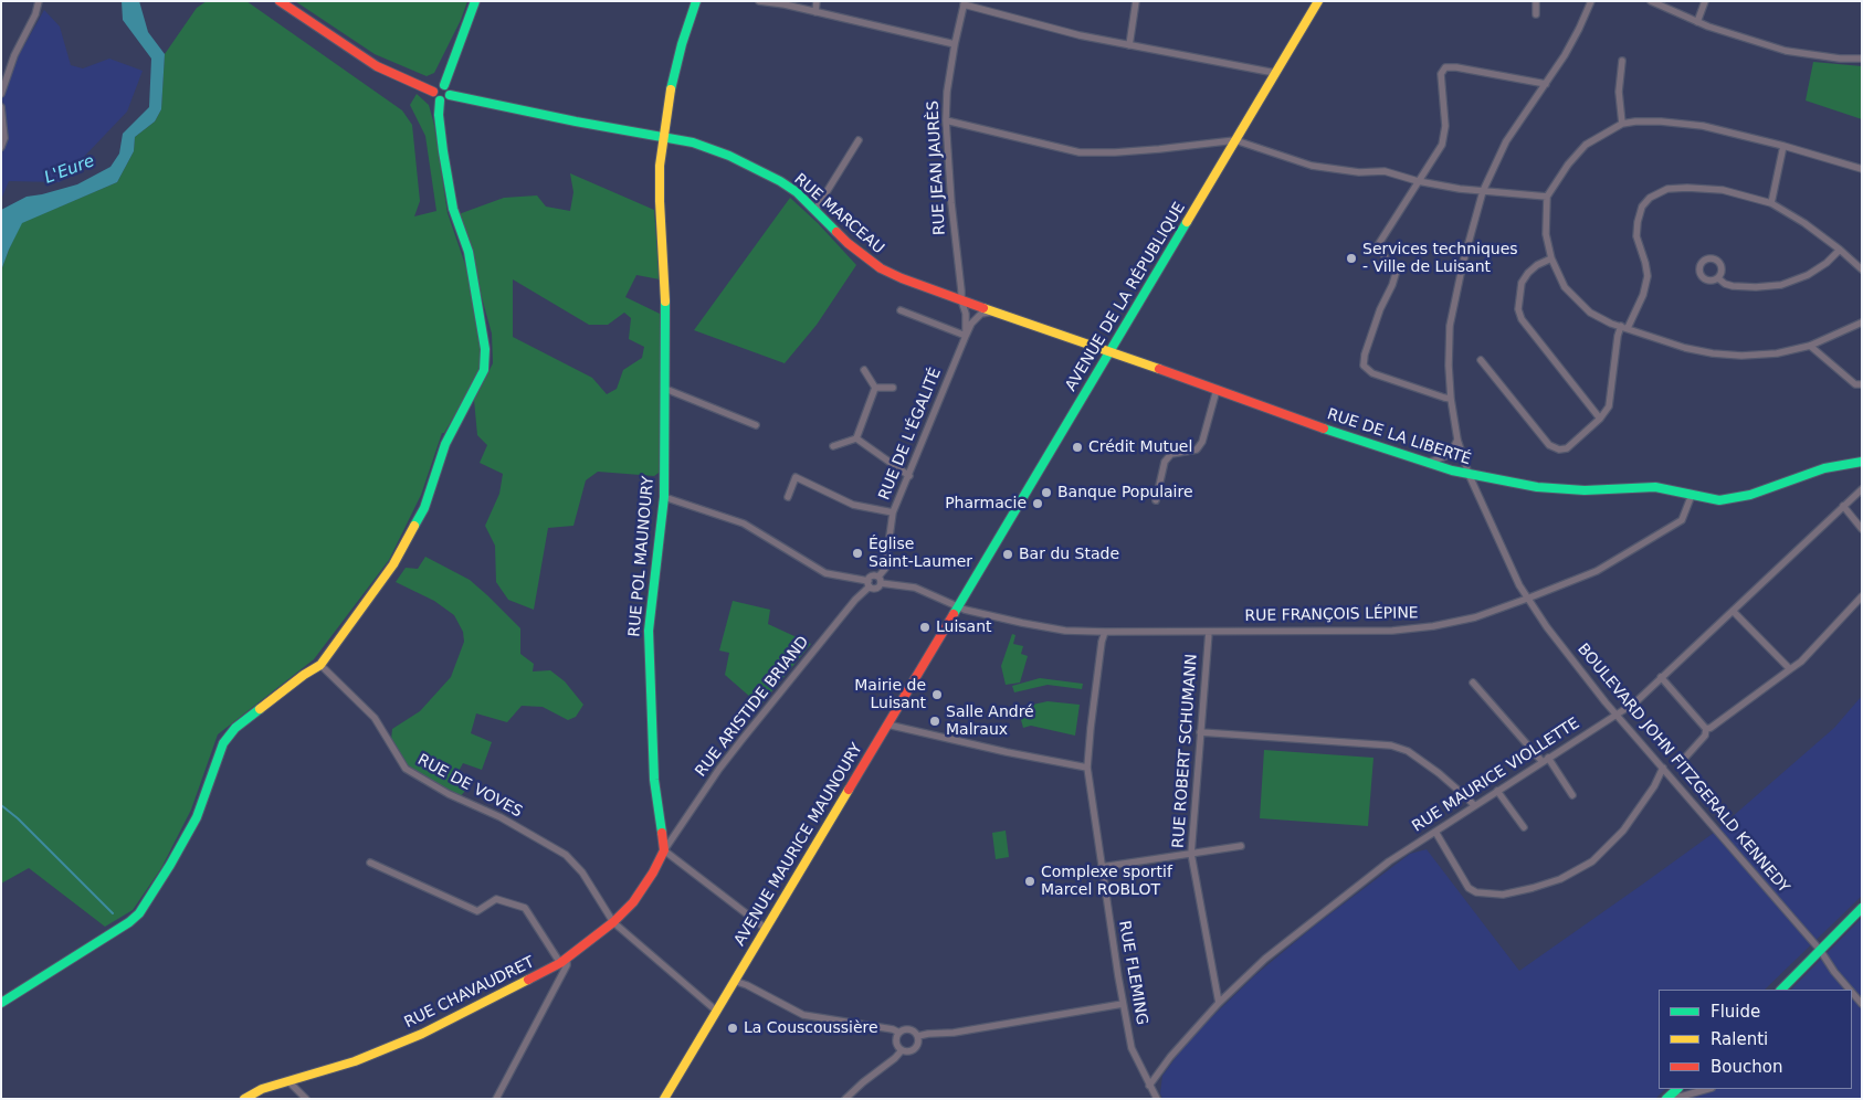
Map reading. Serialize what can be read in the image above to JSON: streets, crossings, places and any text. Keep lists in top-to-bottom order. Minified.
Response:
{"streets":{"street":["RUE JEAN JAURÈS","RUE MARCEAU","AVENUE DE LA RÉPUBLIQUE","RUE DE L'ÉGALITÉ","RUE DE LA LIBERTÉ","RUE POL MAUNOURY","RUE FRANÇOIS LÉPINE","RUE ARISTIDE BRIAND","RUE ROBERT SCHUMANN","BOULEVARD JOHN FITZGERALD KENNEDY","RUE MAURICE VIOLLETTE","RUE DE VOVES","AVENUE MAURICE MAUNOURY","RUE FLEMING","RUE CHAVAUDRET"]},"crossings":[["RUE JEAN JAURÈS","RUE MARCEAU"],["RUE JEAN JAURÈS","RUE DE L'ÉGALITÉ"],["RUE MARCEAU","AVENUE DE LA RÉPUBLIQUE"],["RUE MARCEAU","RUE DE L'ÉGALITÉ"],["RUE MARCEAU","RUE DE LA LIBERTÉ"],["RUE MARCEAU","RUE POL MAUNOURY"],["AVENUE DE LA RÉPUBLIQUE","RUE DE LA LIBERTÉ"],["AVENUE DE LA RÉPUBLIQUE","RUE FRANÇOIS LÉPINE"],["AVENUE DE LA RÉPUBLIQUE","AVENUE MAURICE MAUNOURY"],["RUE DE L'ÉGALITÉ","RUE FRANÇOIS LÉPINE"],["RUE DE LA LIBERTÉ","RUE FRANÇOIS LÉPINE"],["RUE DE LA LIBERTÉ","BOULEVARD JOHN FITZGERALD KENNEDY"],["RUE POL MAUNOURY","RUE ARISTIDE BRIAND"],["RUE POL MAUNOURY","RUE CHAVAUDRET"],["RUE FRANÇOIS LÉPINE","RUE ROBERT SCHUMANN"],["RUE FRANÇOIS LÉPINE","BOULEVARD JOHN FITZGERALD KENNEDY"],["RUE FRANÇOIS LÉPINE","AVENUE MAURICE MAUNOURY"],["RUE FRANÇOIS LÉPINE","RUE FLEMING"],["RUE ARISTIDE BRIAND","RUE CHAVAUDRET"],["RUE ROBERT SCHUMANN","RUE MAURICE VIOLLETTE"],["BOULEVARD JOHN FITZGERALD KENNEDY","RUE MAURICE VIOLLETTE"],["RUE MAURICE VIOLLETTE","RUE FLEMING"],["RUE DE VOVES","AVENUE MAURICE MAUNOURY"],["RUE DE VOVES","RUE CHAVAUDRET"]],"water":["L'Eure"],"places":["Services techniques - Ville de Luisant","Crédit Mutuel","Banque Populaire","Pharmacie","Église Saint-Laumer","Bar du Stade","Luisant","Mairie de Luisant","Salle André Malraux","Complexe sportif Marcel ROBLOT","La Couscoussière"],"legend":["Fluide","Ralenti","Bouchon"]}
